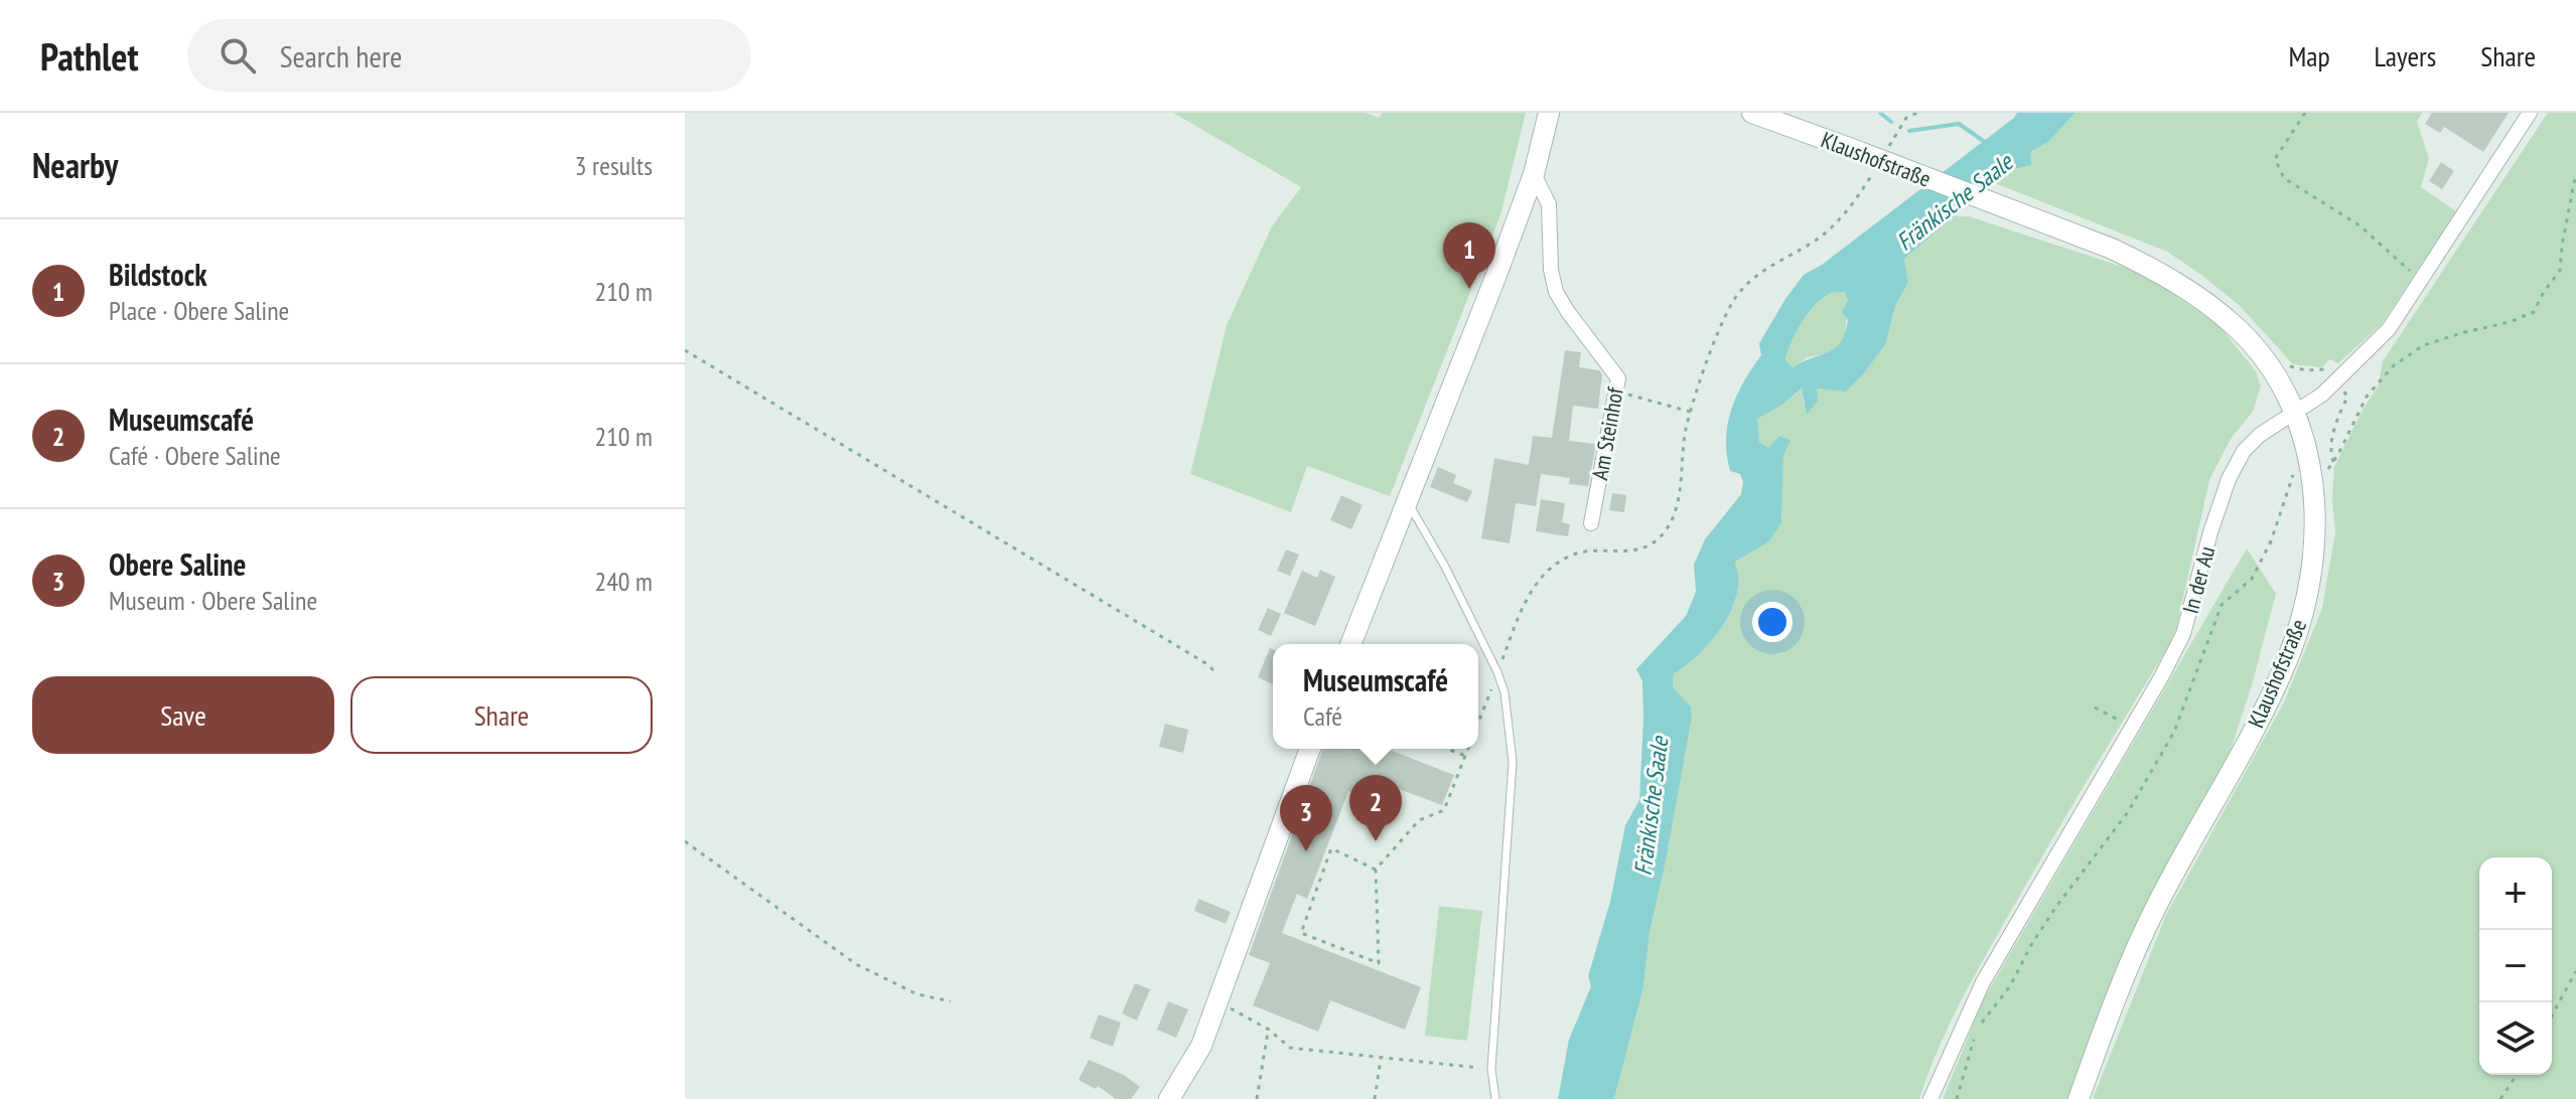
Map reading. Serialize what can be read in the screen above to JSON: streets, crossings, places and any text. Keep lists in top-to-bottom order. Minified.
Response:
{"streets":{"main road":["Klaushofstraße"],"street":["Am Steinhof","In der Au"]},"crossings":[["Klaushofstraße","In der Au"]],"water":["Fränkische Saale"],"page":{"header":"Pathlet","search":"Search here","nav":["Map","Layers","Share"],"heading":["Nearby","3 results"],"list":[{"mark":"1","name":"Bildstock","note":"Place · Obere Saline","value":"210 m"},{"mark":"2","name":"Museumscafé","note":"Café · Obere Saline","value":"210 m"},{"mark":"3","name":"Obere Saline","note":"Museum · Obere Saline","value":"240 m"}],"pins":["1","2","3"],"popup":["Museumscafé","Café"],"buttons":["Save","Share"],"map_buttons":["+","−"]}}
